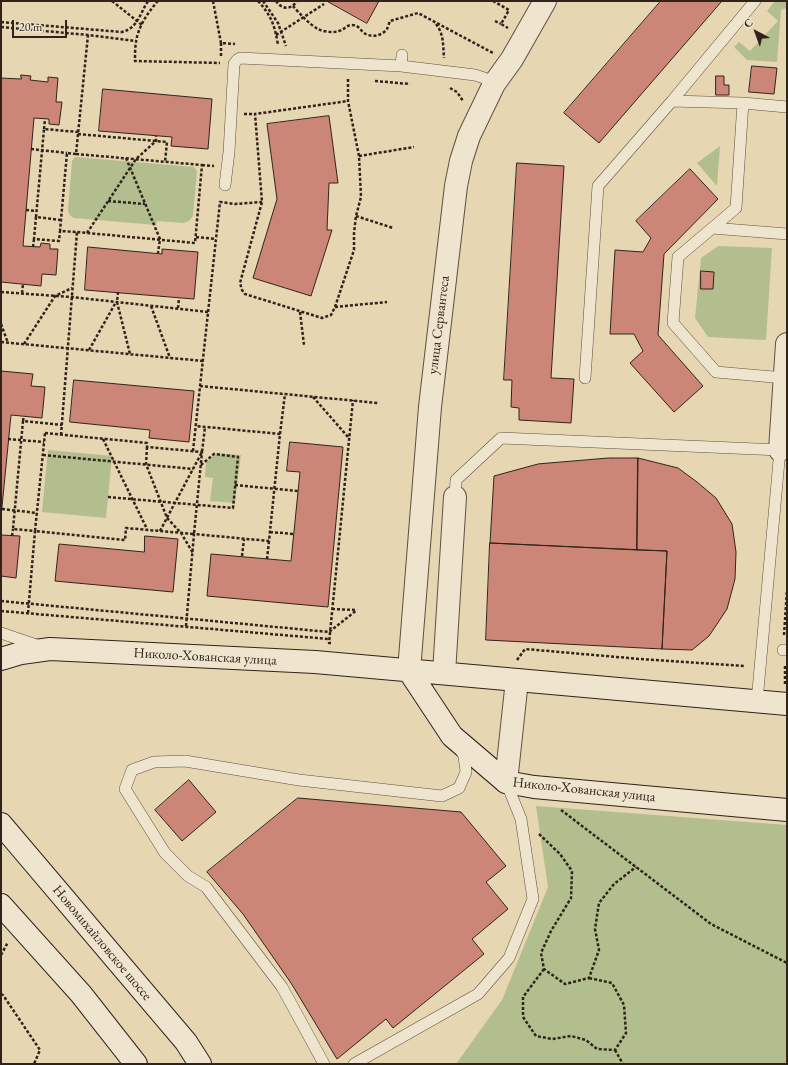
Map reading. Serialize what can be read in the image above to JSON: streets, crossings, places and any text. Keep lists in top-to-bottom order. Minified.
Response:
{"streets":{"street":["улица Сервантеса","Николо-Хованская улица","Новомихайловское шоссе"]},"crossings":[["улица Сервантеса","Николо-Хованская улица"]],"scale_bar":"20 m","north":"top left"}
